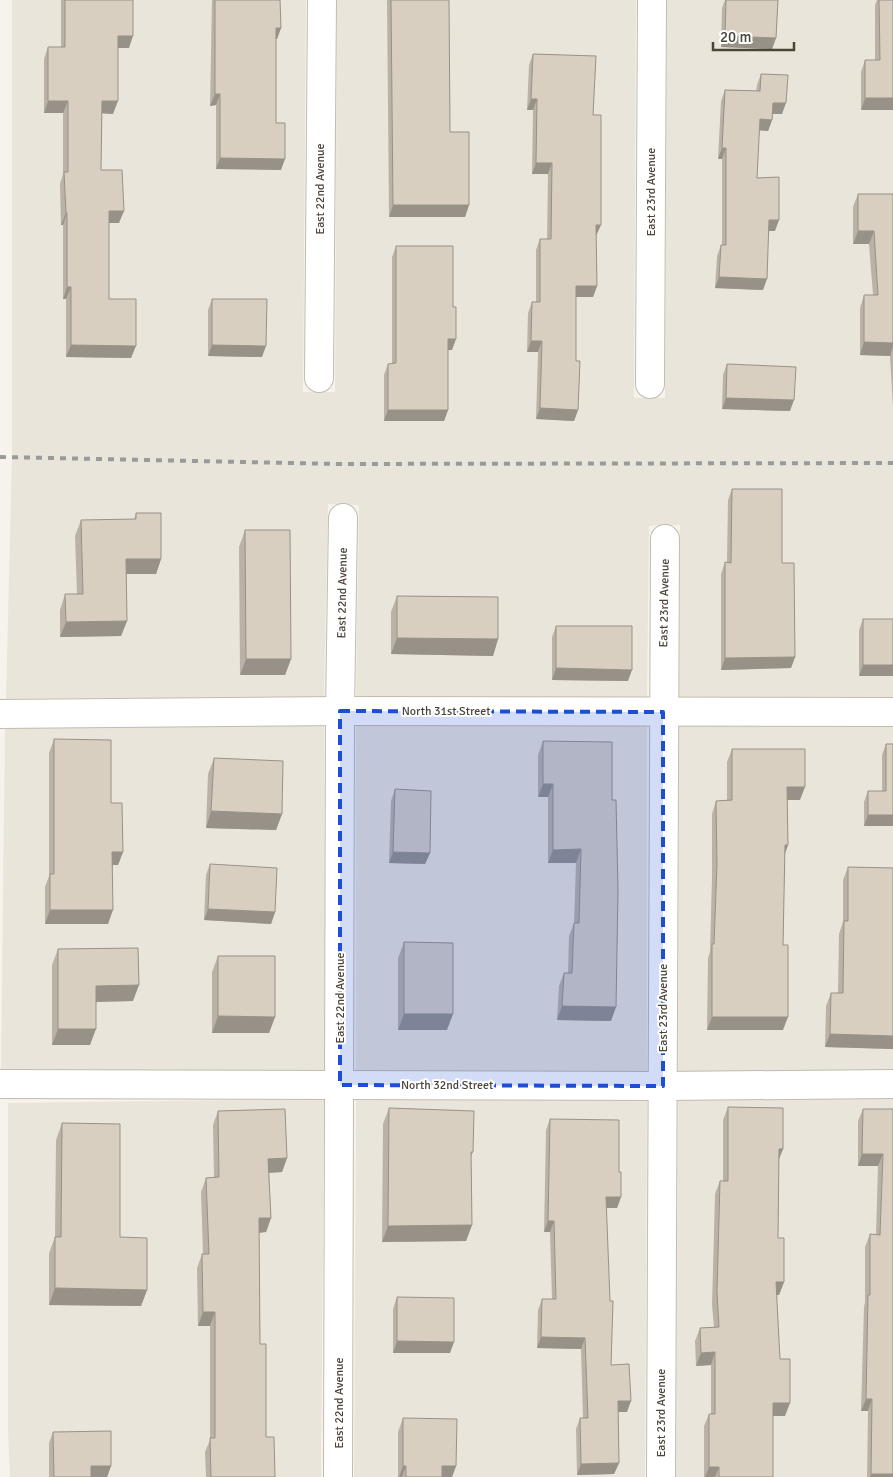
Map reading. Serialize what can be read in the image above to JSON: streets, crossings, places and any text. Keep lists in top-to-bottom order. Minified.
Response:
{"streets":{"street":["East 22nd Avenue","East 23rd Avenue","North 31st Street","North 32nd Street"]},"crossings":[["East 22nd Avenue","North 31st Street"],["East 22nd Avenue","North 32nd Street"],["East 23rd Avenue","North 31st Street"],["East 23rd Avenue","North 32nd Street"]],"scale_bar":"20 m"}
